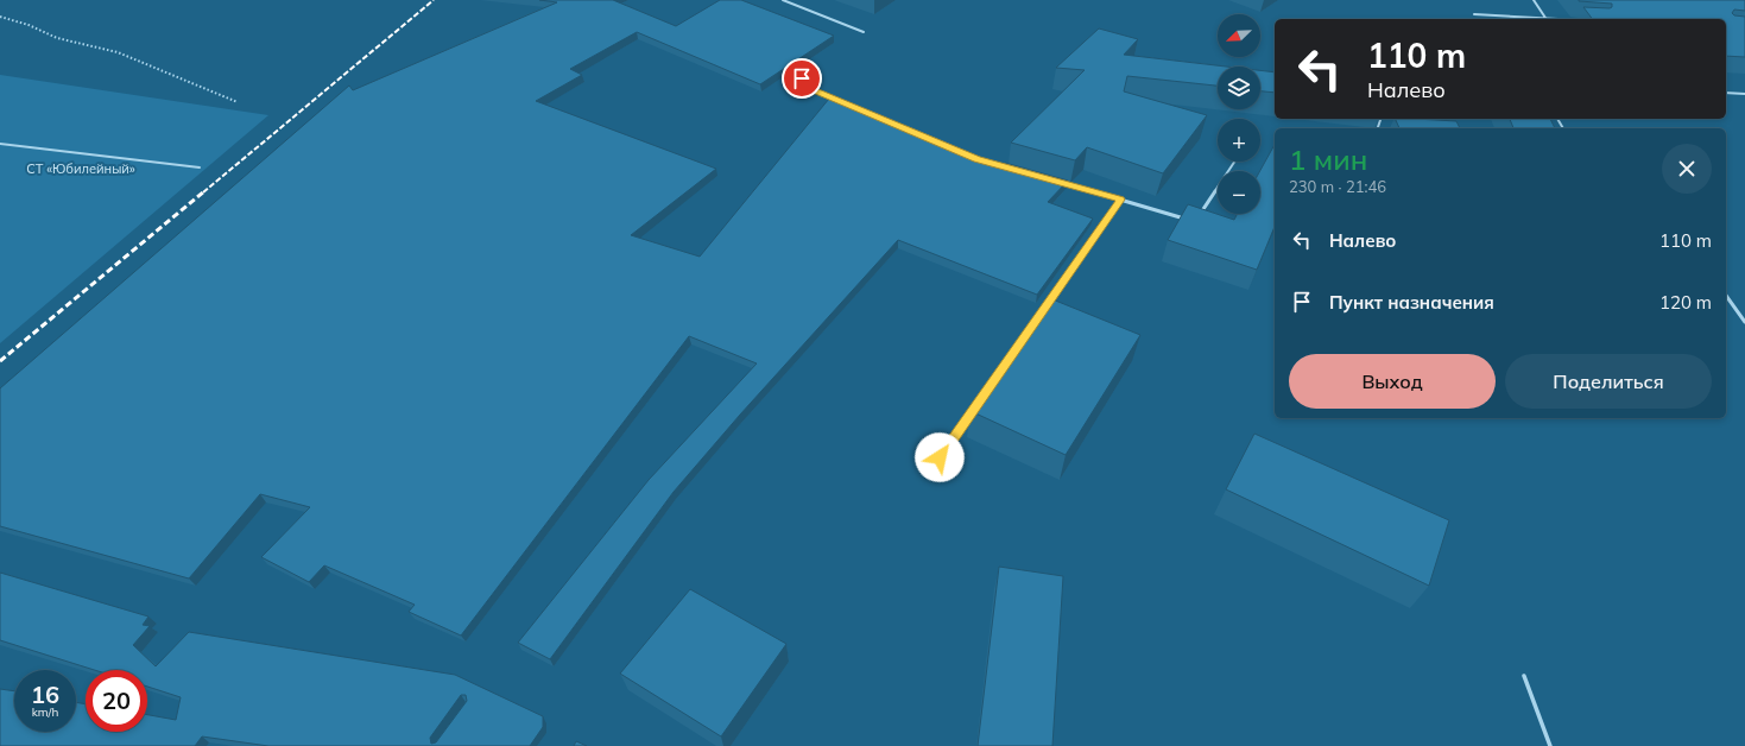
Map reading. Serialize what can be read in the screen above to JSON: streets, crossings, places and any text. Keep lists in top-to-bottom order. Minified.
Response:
{"parks":["СТ «Юбилейный»"],"north":"bottom left","page":{"map_buttons":["+","−"],"turn":["110 m","Налево"],"heading":["1 мин","230 m · 21:46"],"list":[{"name":"Налево","value":"110 m"},{"name":"Пункт назначения","value":"120 m"}],"buttons":["Выход","Поделиться"],"speed":"16 km/h","limit":"20"}}
